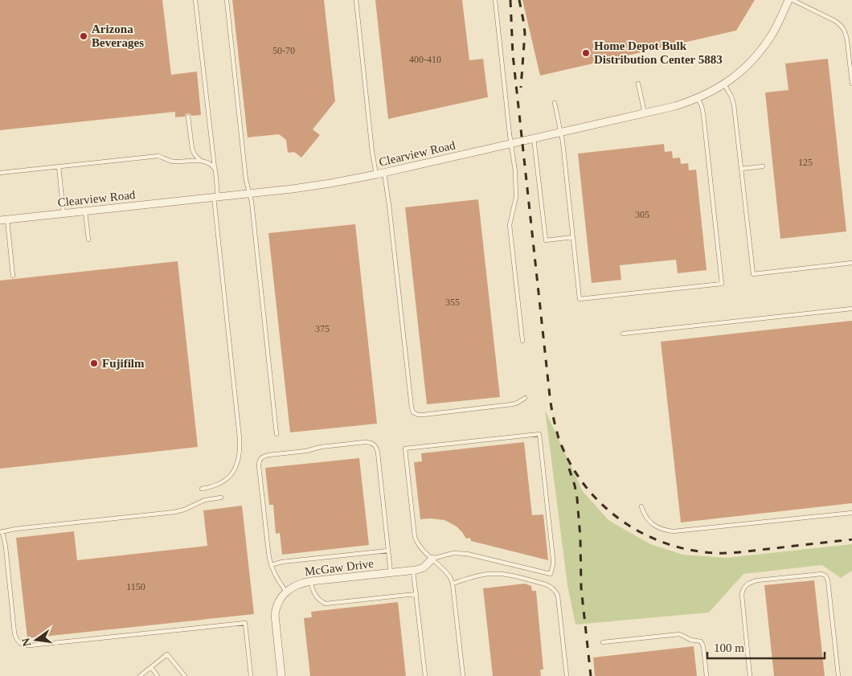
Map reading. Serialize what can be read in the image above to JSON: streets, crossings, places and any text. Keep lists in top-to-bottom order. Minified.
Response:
{"streets":{"street":["Clearview Road","McGaw Drive"]},"places":["Arizona Beverages","Home Depot Bulk Distribution Center 5883","Fujifilm"],"house_numbers":["50-70","400-410","125","305","355","375","1150"],"scale_bar":"100 m","north":"left"}
